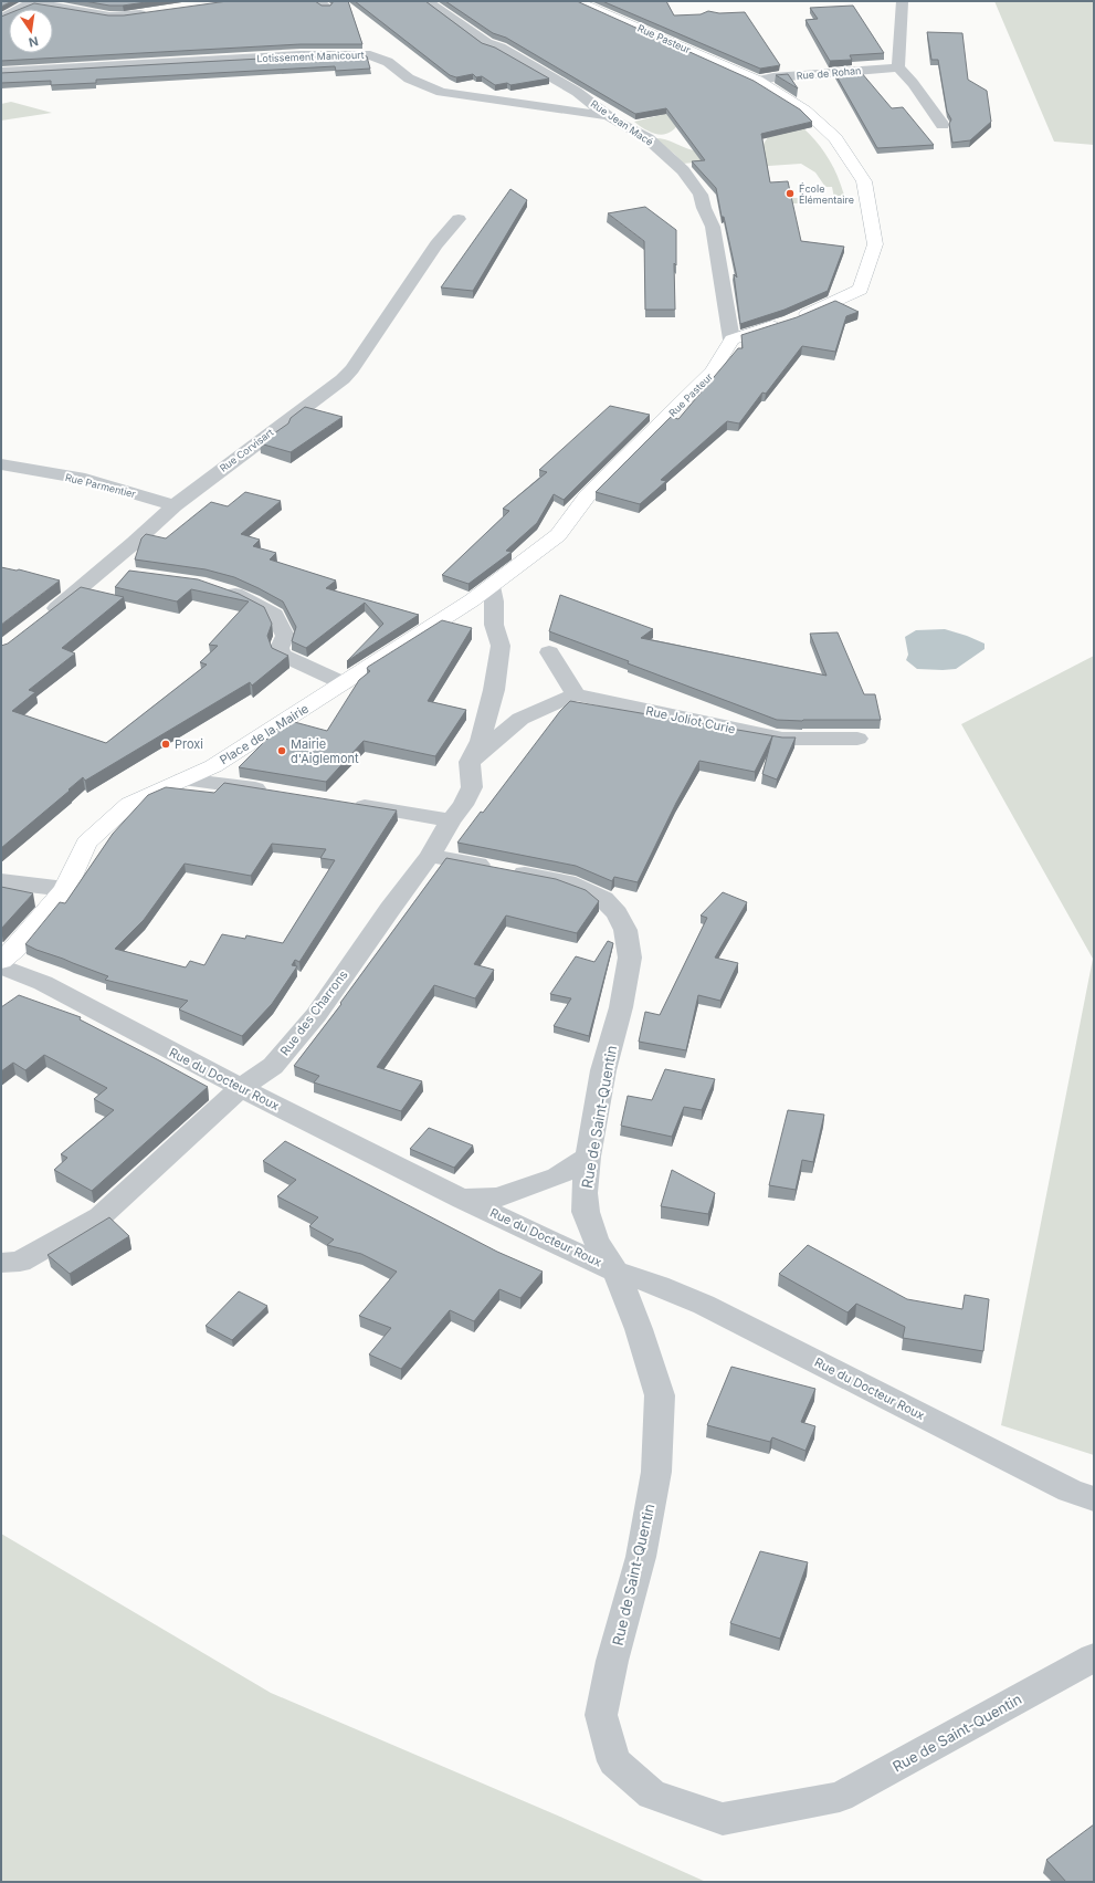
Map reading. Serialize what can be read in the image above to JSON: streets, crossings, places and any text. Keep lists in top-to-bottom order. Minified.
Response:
{"streets":{"street":["Rue Pasteur","Lotissement Manicourt","Rue de Rohan","Rue Jean Macé","Rue Corvisart","Rue Parmentier","Rue Joliot Curie","Place de la Mairie","Rue des Charrons","Rue du Docteur Roux","Rue de Saint-Quentin"]},"crossings":[["Rue Pasteur","Rue de Rohan"],["Rue Pasteur","Rue Jean Macé"],["Rue Pasteur","Place de la Mairie"],["Lotissement Manicourt","Rue Jean Macé"],["Rue Corvisart","Rue Parmentier"],["Rue des Charrons","Rue du Docteur Roux"],["Rue des Charrons","Rue de Saint-Quentin"],["Rue du Docteur Roux","Rue de Saint-Quentin"]],"places":["École Élémentaire","Proxi","Mairie d'Aiglemont"],"north":"bottom"}
